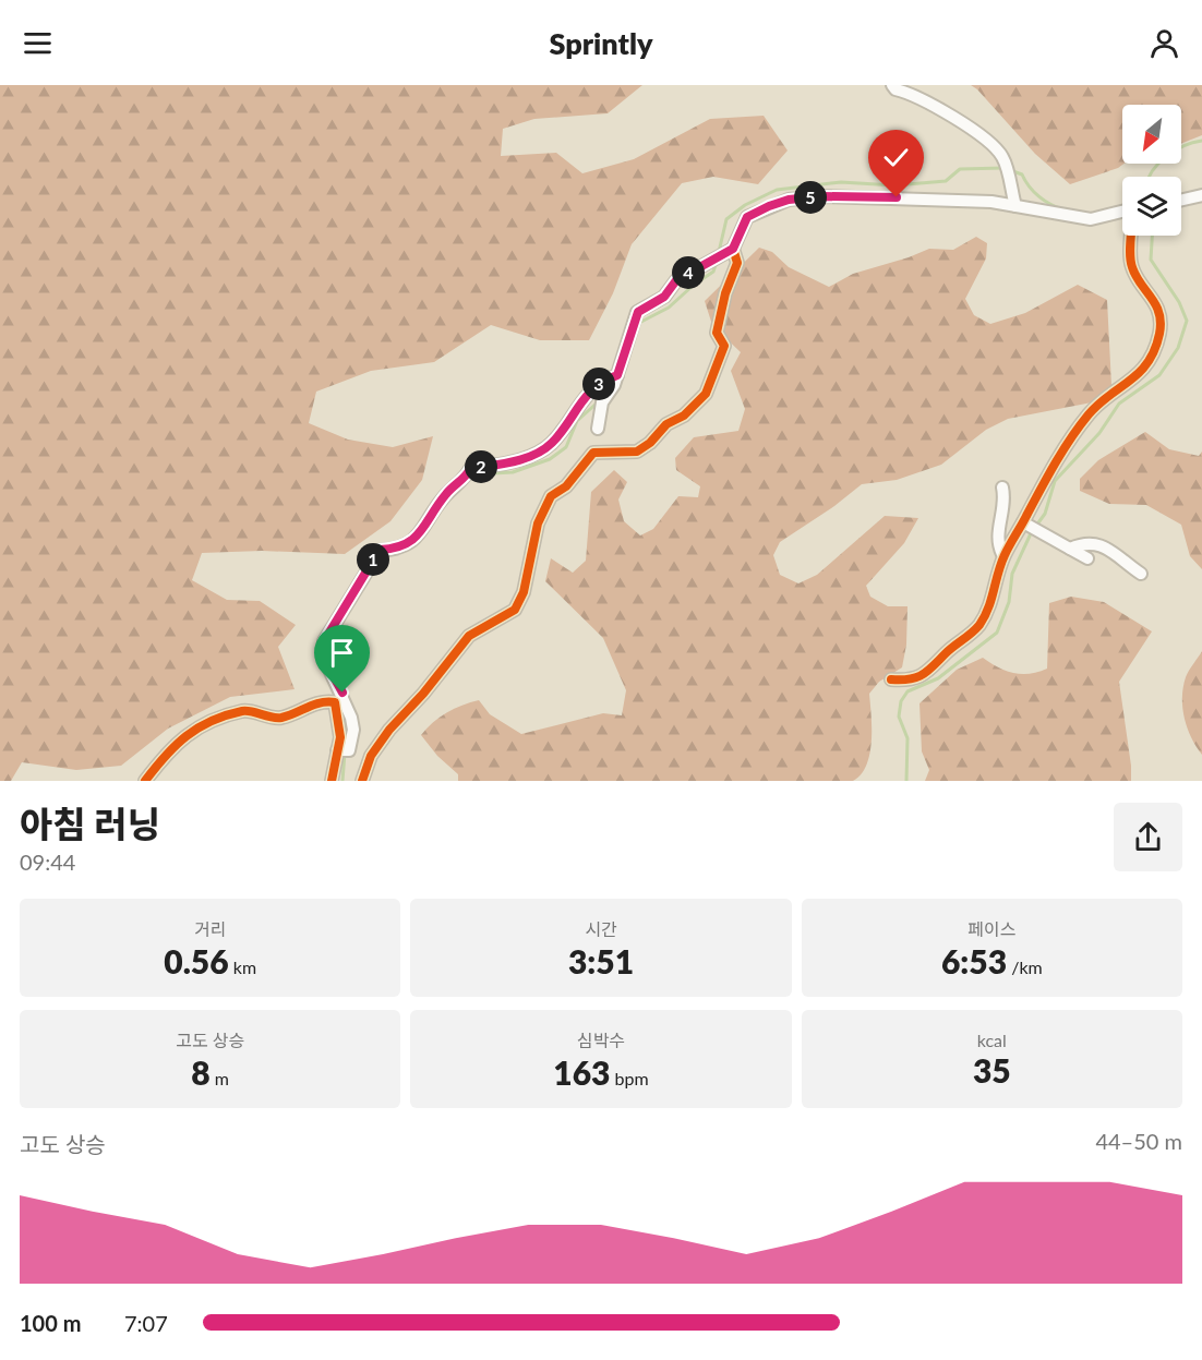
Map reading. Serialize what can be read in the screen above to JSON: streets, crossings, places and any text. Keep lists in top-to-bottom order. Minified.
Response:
{"north":"bottom left","page":{"header":"Sprintly","pins":["5","4","3","2","1"],"heading":["아침 러닝","09:44"],"stats":[["거리","0.56 km"],["시간","3:51"],["페이스","6:53 /km"],["고도 상승","8 m"],["심박수","163 bpm"],["kcal","35"]],"chart":["고도 상승","44–50 m"],"list":[{"name":"100 m","note":"7:07"}]}}
